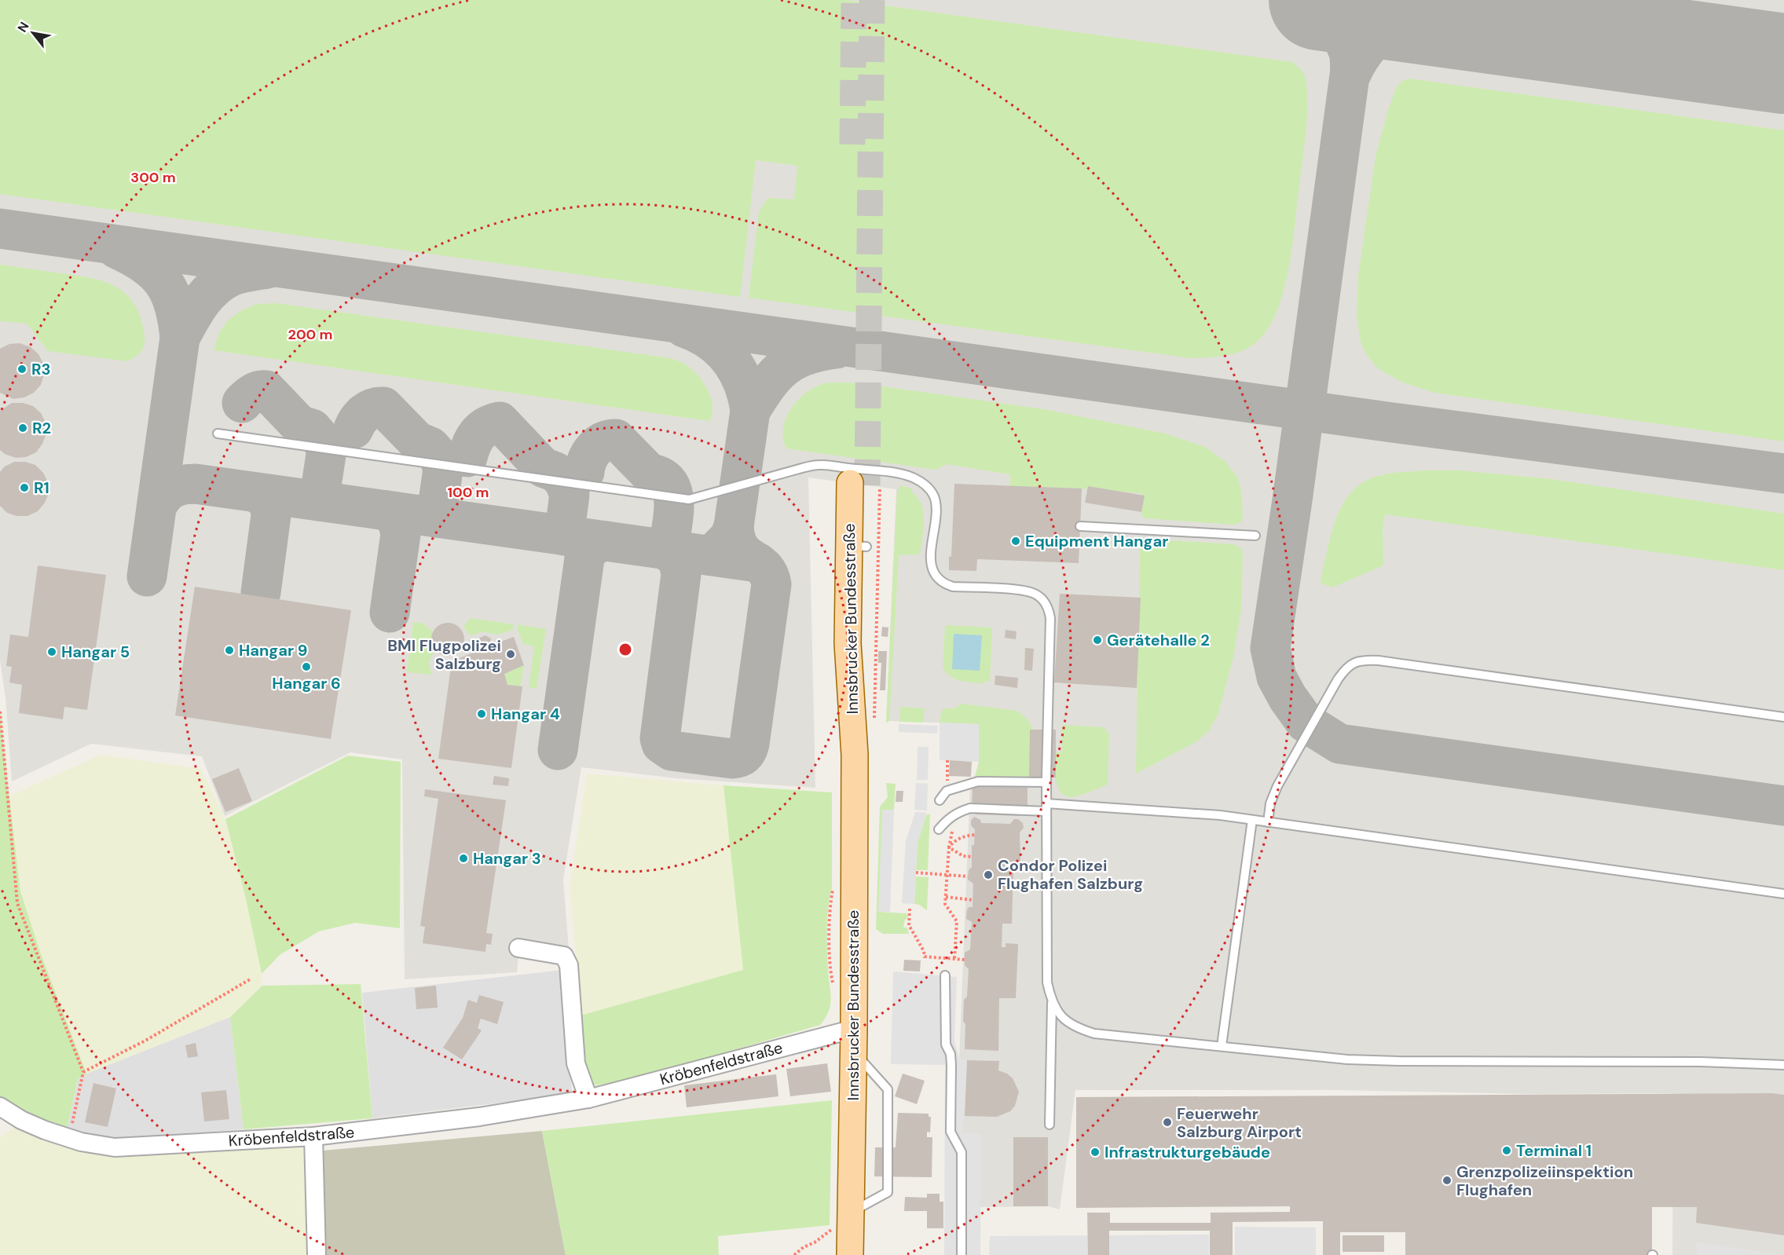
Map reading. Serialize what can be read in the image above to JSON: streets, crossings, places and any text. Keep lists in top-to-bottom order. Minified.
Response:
{"streets":{"main road":["Innsbrucker Bundesstraße"],"street":["Kröbenfeldstraße"]},"crossings":[["Innsbrucker Bundesstraße","Kröbenfeldstraße"]],"places":["R3","R2","R1","Equipment Hangar","Gerätehalle 2","Hangar 9","Hangar 5","BMI Flugpolizei Salzburg","Hangar 6","Hangar 4","Hangar 3","Condor Polizei Flughafen Salzburg","Feuerwehr Salzburg Airport","Terminal 1","Infrastrukturgebäude","Grenzpolizeiinspektion Flughafen"],"north":"top left","rings":["300 m","200 m","100 m"]}
